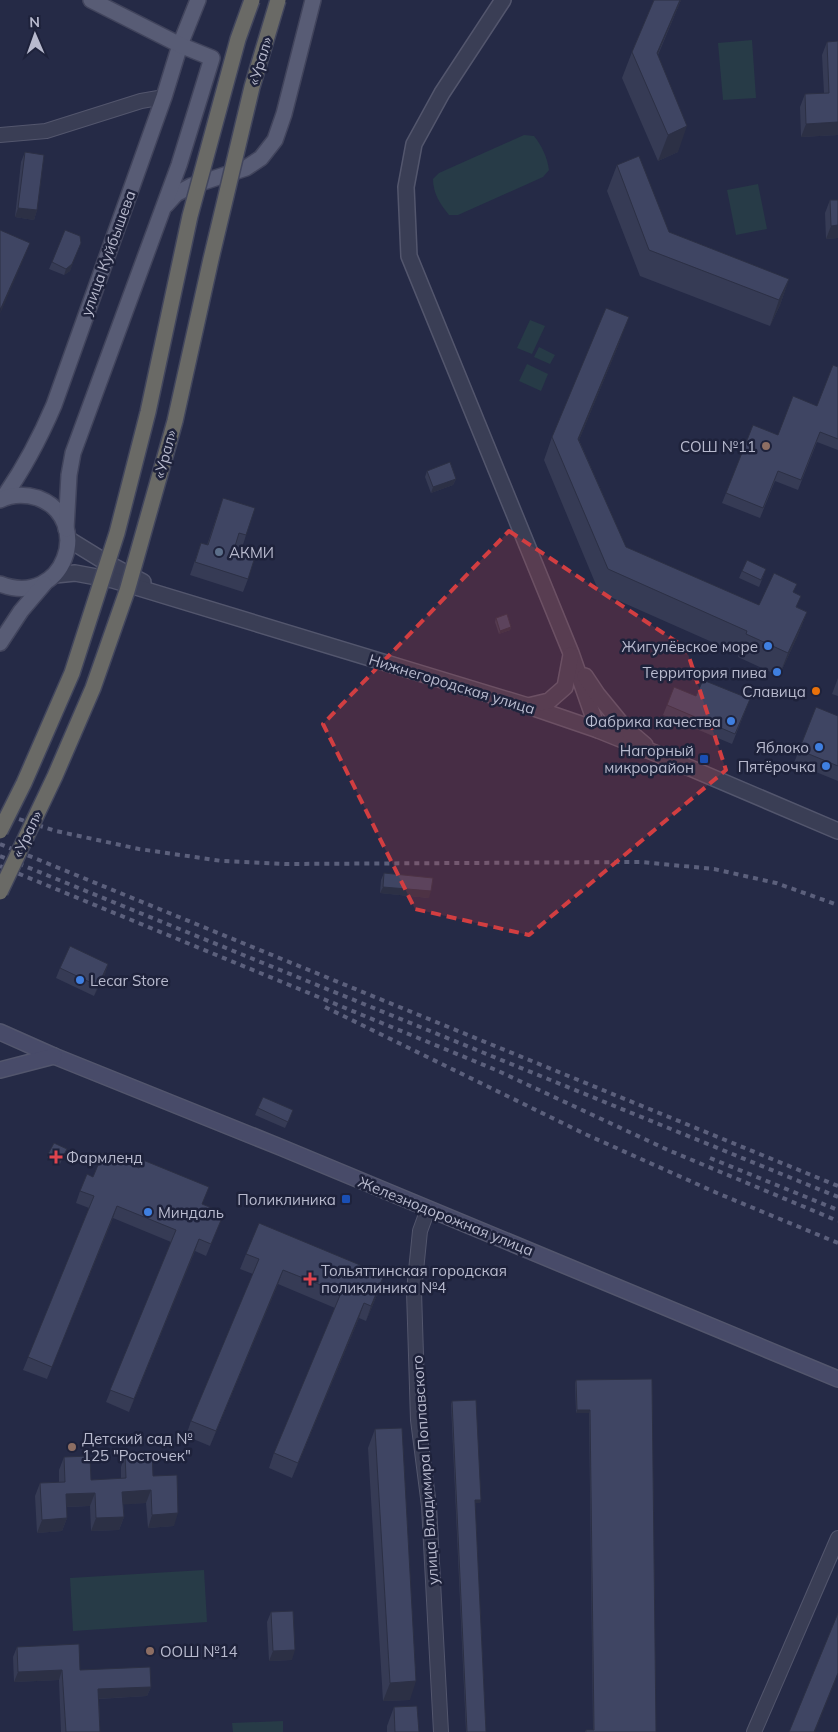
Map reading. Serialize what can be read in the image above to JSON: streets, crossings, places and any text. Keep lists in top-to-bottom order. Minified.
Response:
{"streets":{"highway":["«Урал»"],"main road":["улица Куйбышева","Железнодорожная улица"],"street":["Нижнегородская улица","улица Владимира Поплавского"]},"crossings":[["Железнодорожная улица","улица Владимира Поплавского"]],"places":{"other":["СОШ №11","АКМИ","Жигулёвское море","Территория пива","Славица","Фабрика качества","Яблоко","Пятёрочка","Lecar Store","Миндаль","Детский сад № 125 \"Росточек\"","ООШ №14"],"transit":["Нагорный микрорайон","Поликлиника"],"health":["Фармленд","Тольяттинская городская поликлиника №4"]},"north":"top"}
